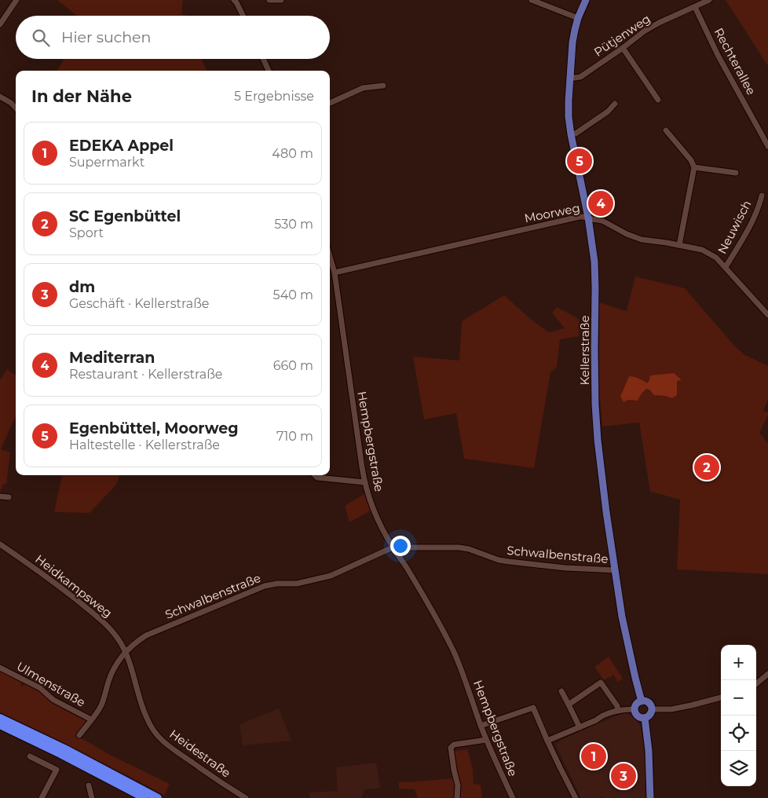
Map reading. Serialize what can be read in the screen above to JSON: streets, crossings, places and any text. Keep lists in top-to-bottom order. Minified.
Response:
{"streets":{"main road":["Kellerstraße"],"street":["Pütjenweg","Rechterallee","Moorweg","Neuwisch","Hempbergstraße","Schwalbenstraße","Heidkampsweg","Ulmenstraße","Heidestraße"]},"crossings":[["Pütjenweg","Rechterallee"],["Pütjenweg","Kellerstraße"],["Moorweg","Neuwisch"],["Moorweg","Kellerstraße"],["Moorweg","Hempbergstraße"],["Kellerstraße","Schwalbenstraße"],["Hempbergstraße","Schwalbenstraße"],["Schwalbenstraße","Heidkampsweg"],["Schwalbenstraße","Ulmenstraße"],["Schwalbenstraße","Heidestraße"],["Heidkampsweg","Heidestraße"]],"page":{"search":"Hier suchen","heading":["In der Nähe","5 Ergebnisse"],"list":[{"mark":"1","name":"EDEKA Appel","note":"Supermarkt","value":"480 m"},{"mark":"2","name":"SC Egenbüttel","note":"Sport","value":"530 m"},{"mark":"3","name":"dm","note":"Geschäft · Kellerstraße","value":"540 m"},{"mark":"4","name":"Mediterran","note":"Restaurant · Kellerstraße","value":"660 m"},{"mark":"5","name":"Egenbüttel, Moorweg","note":"Haltestelle · Kellerstraße","value":"710 m"}],"pins":["5","4","2","1","3"],"map_buttons":["+","−"]}}
